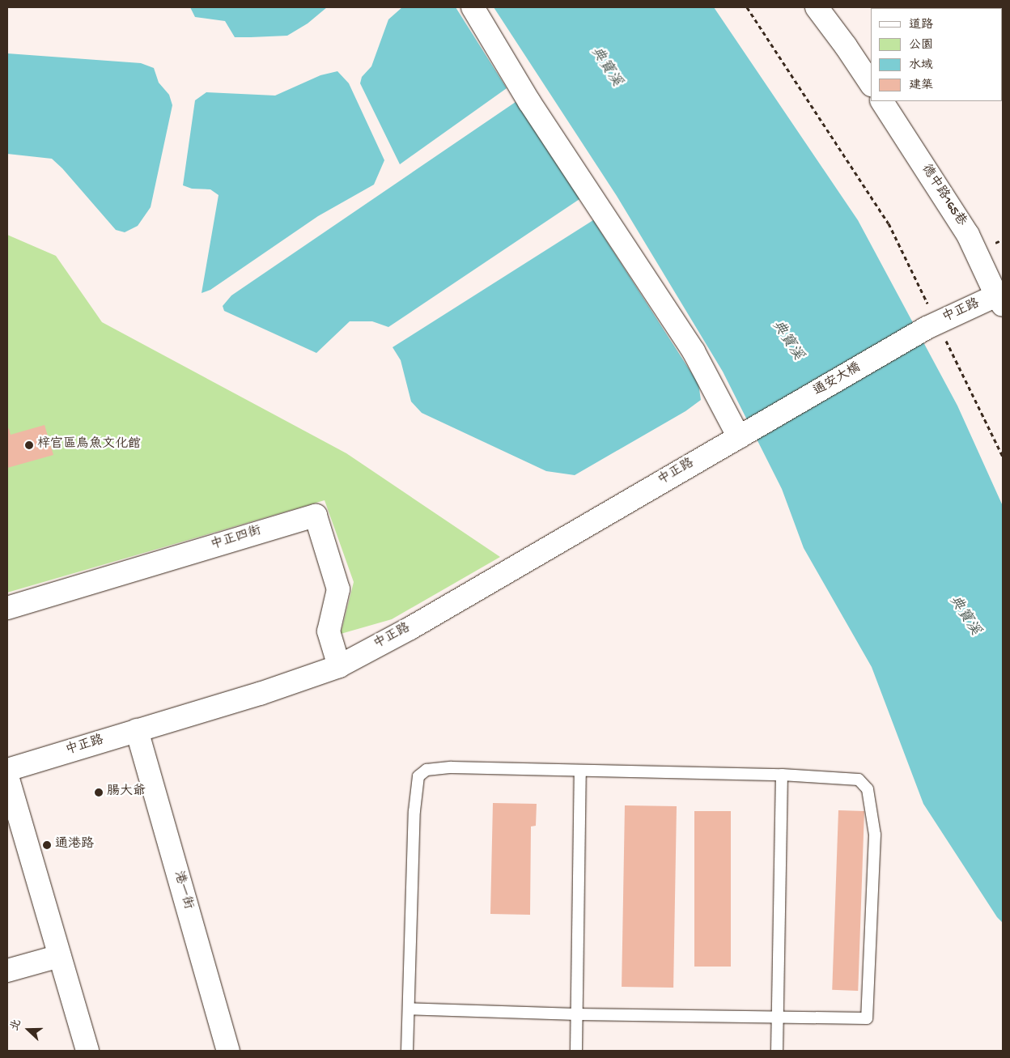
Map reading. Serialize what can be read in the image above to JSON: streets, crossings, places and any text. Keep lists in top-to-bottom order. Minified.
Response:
{"streets":{"street":["德中路165巷","中正路","通安大橋","中正四街","港一街"]},"crossings":[["德中路165巷","中正路"],["中正路","通安大橋"],["中正路","中正四街"],["中正路","港一街"]],"water":["典寶溪"],"places":["梓官區烏魚文化館","腸大爺","通港路"],"legend":["道路","公園","水域","建築"],"north":"left"}
